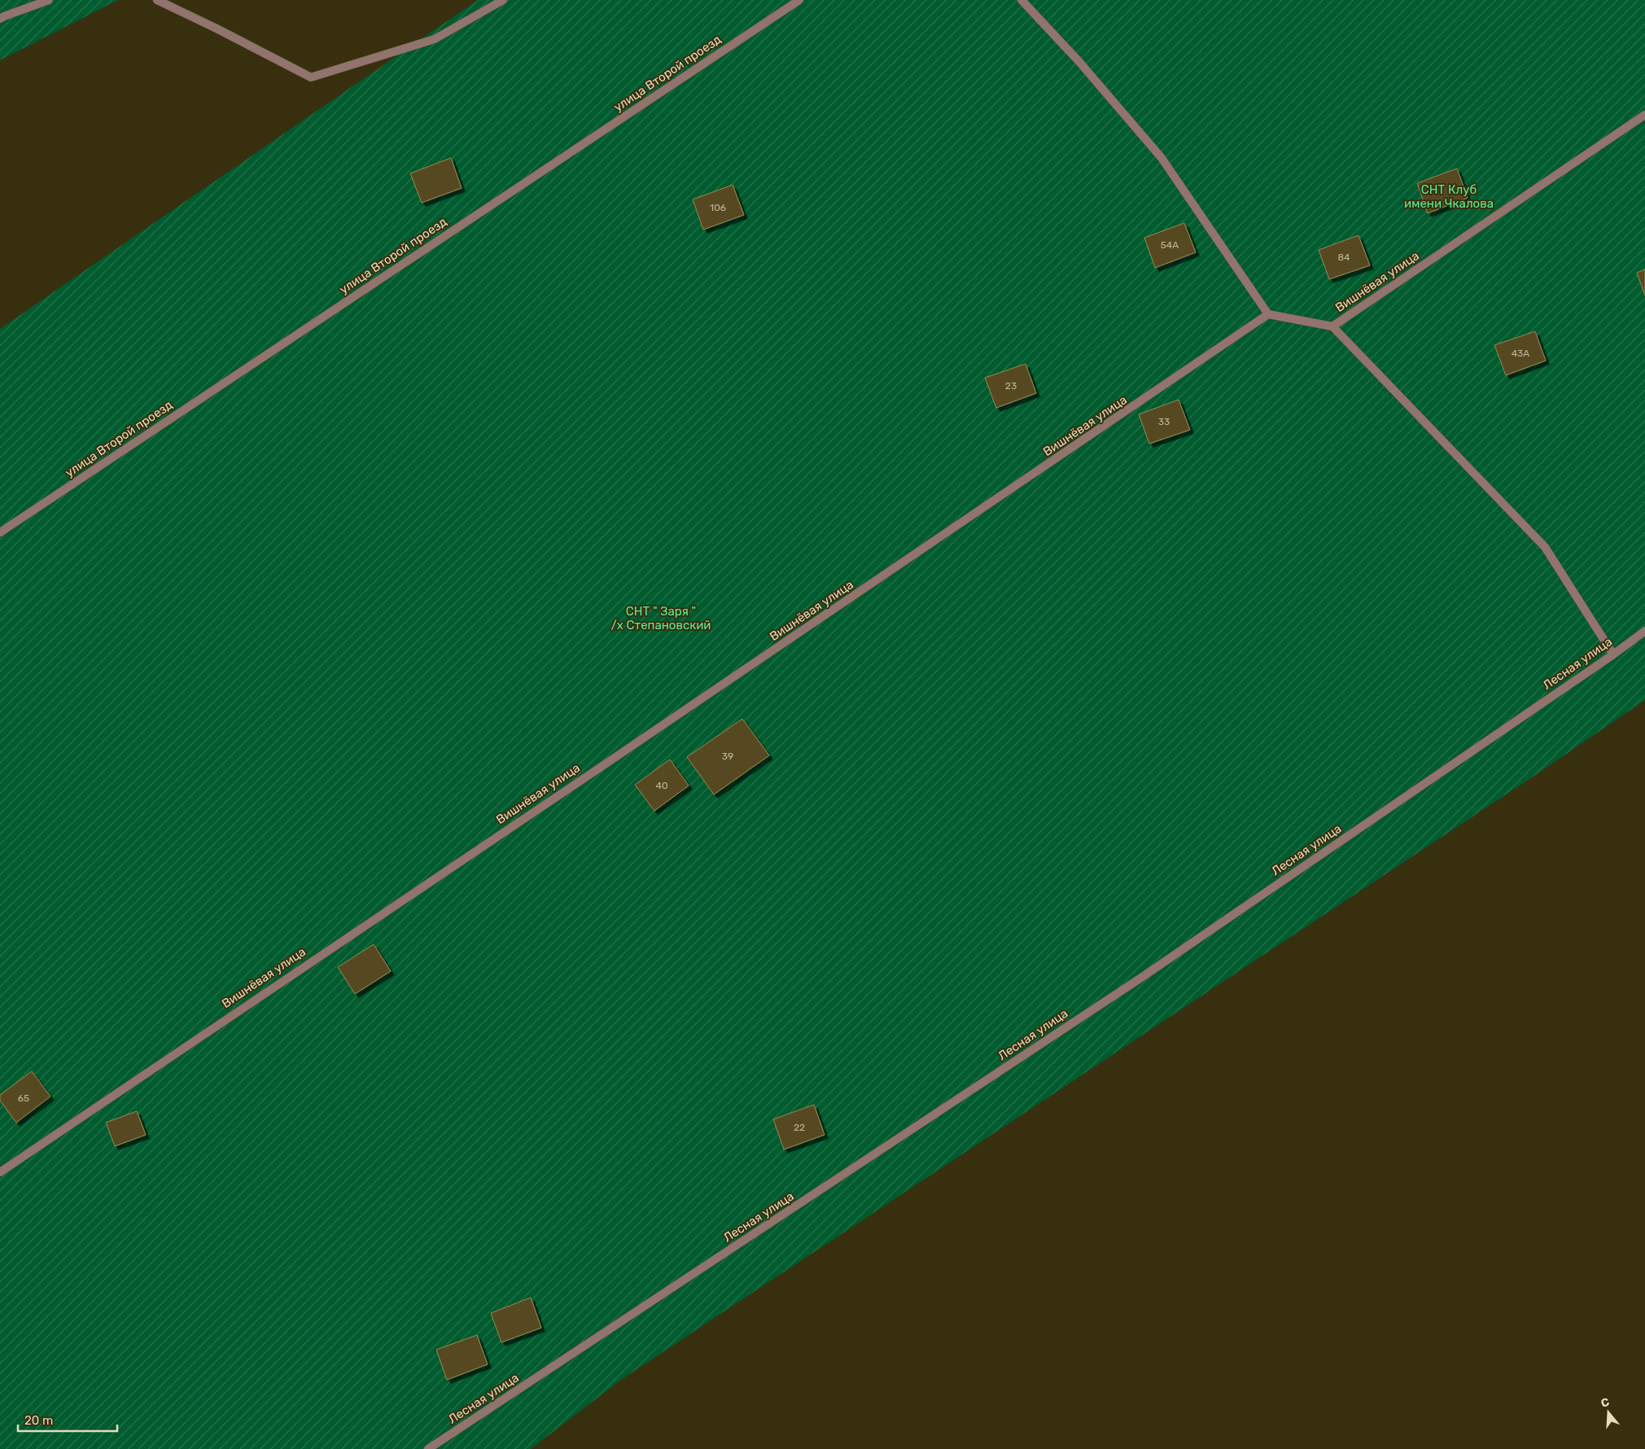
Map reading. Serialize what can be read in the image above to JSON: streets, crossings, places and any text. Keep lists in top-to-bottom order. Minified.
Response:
{"streets":{"lane":["улица Второй проезд","Вишнёвая улица","Лесная улица"]},"parks":["СНТ Клуб имени Чкалова","СНТ \" Заря \" /х Степановский"],"house_numbers":["106","54А","84","43А","23","33","39","40","65","22"],"scale_bar":"20 m","north":"top"}
